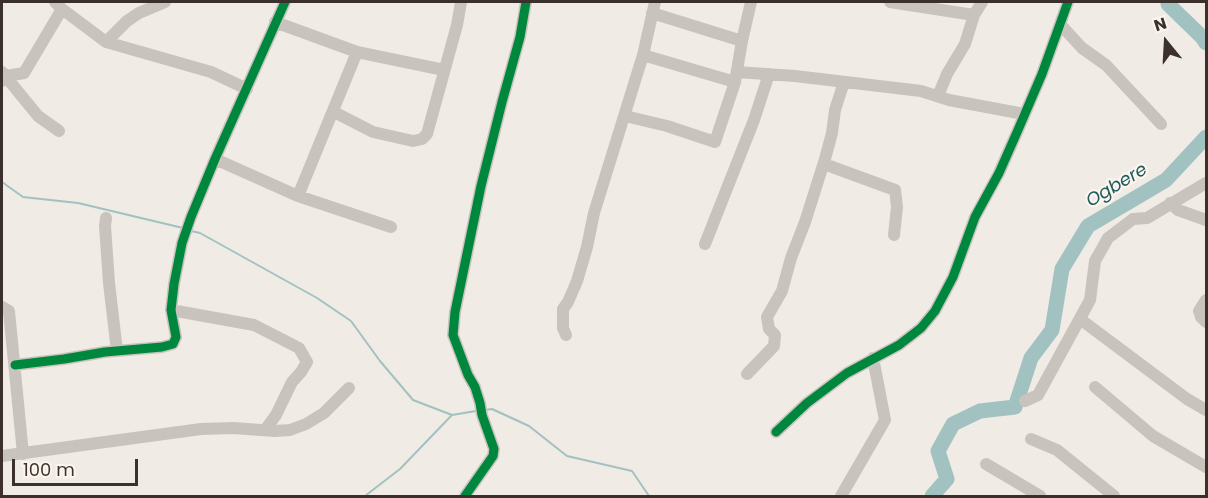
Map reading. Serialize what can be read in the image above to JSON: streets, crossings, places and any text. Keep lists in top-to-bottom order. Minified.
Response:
{"water":["Ogbere"],"scale_bar":"100 m","north":"top"}
